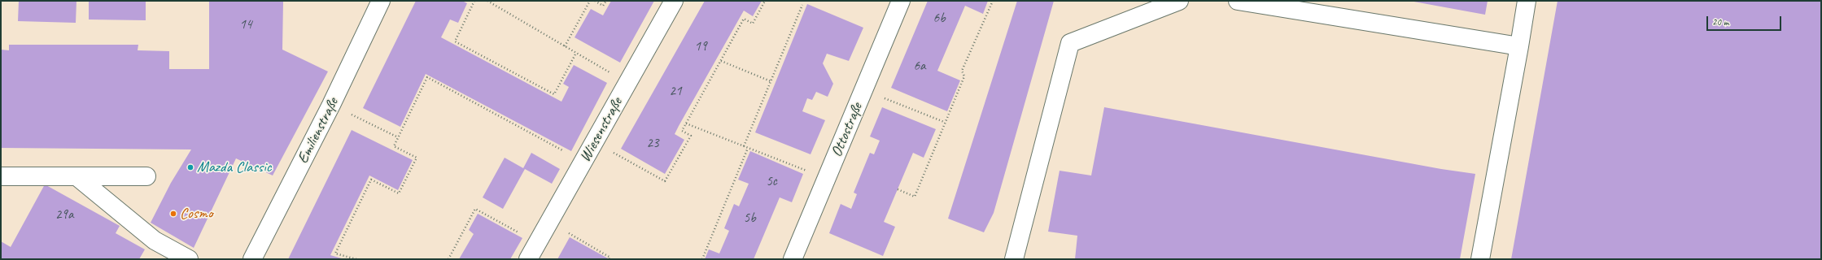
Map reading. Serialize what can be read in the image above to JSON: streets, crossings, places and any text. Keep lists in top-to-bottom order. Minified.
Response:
{"streets":{"street":["Wiesenstraße","Ottostraße","Emilienstraße"]},"places":["Mazda Classic","Cosmo"],"house_numbers":["6b","14","19","6a","21","23","5c","29a","5b"],"scale_bar":"20 m"}
